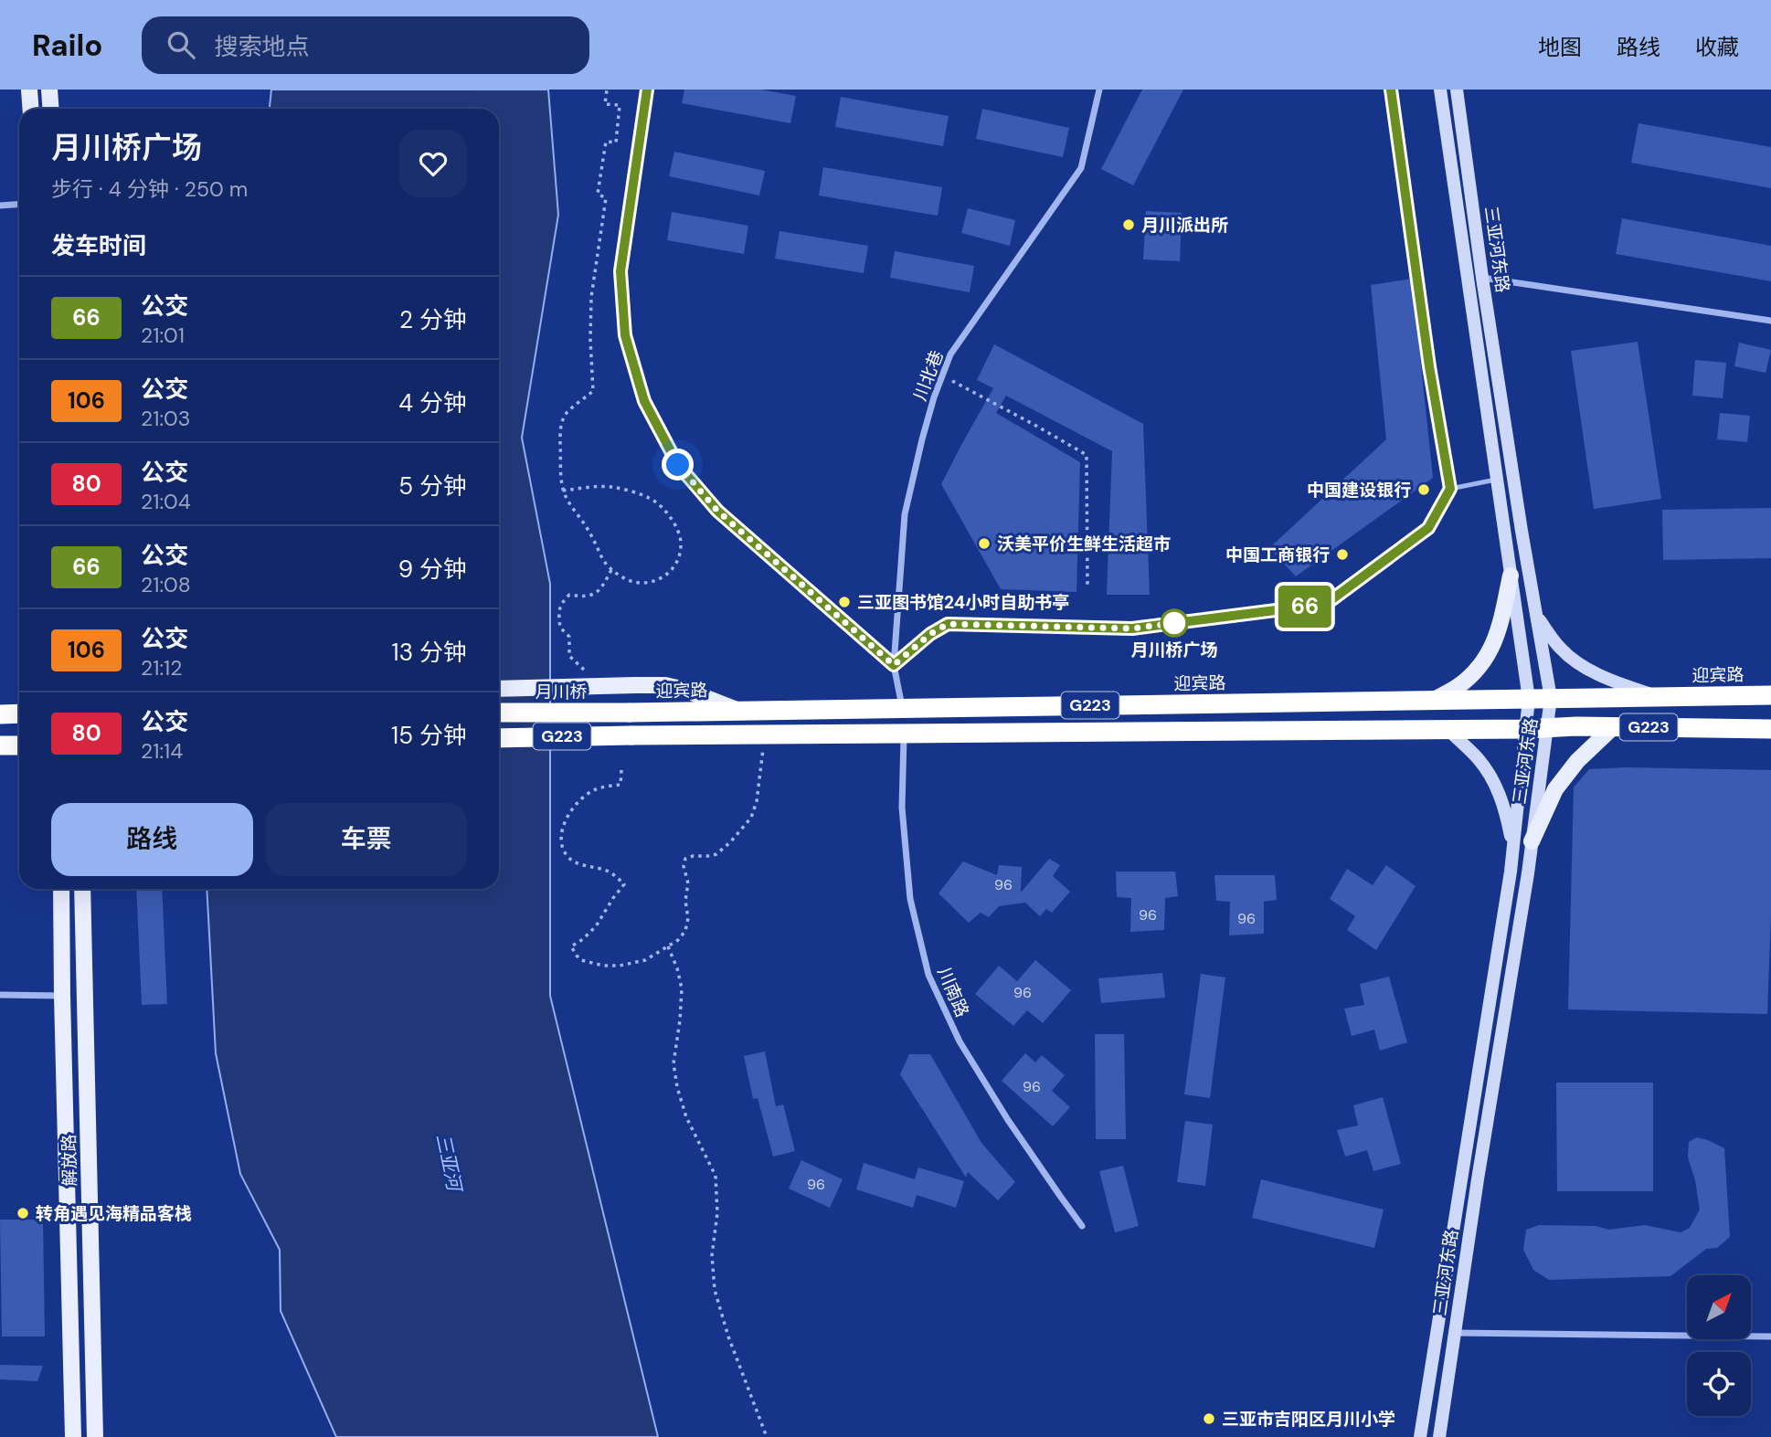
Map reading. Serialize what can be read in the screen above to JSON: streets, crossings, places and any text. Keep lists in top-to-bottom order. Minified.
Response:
{"streets":{"highway":["迎宾路","月川桥","G223"],"main road":["三亚河东路","解放路"],"street":["川北巷","川南路"]},"crossings":[["三亚河东路","迎宾路"],["三亚河东路","G223"],["川北巷","迎宾路"],["迎宾路","月川桥"],["G223","川南路"]],"water":["三亚河"],"places":["月川派出所","中国建设银行","沃美平价生鲜生活超市","中国工商银行","三亚图书馆24小时自助书亭","月川桥广场","转角遇见海精品客栈","三亚市吉阳区月川小学"],"lines":["bus line 66"],"house_numbers":["96","96","96","96","96","96"],"north":"top right","page":{"header":"Railo","search":"搜索地点","nav":["地图","路线","收藏"],"on_map":"66","heading":[["月川桥广场","步行 · 4 分钟 · 250 m"],"发车时间"],"list":[{"mark":"66","name":"公交","note":"21:01","value":"2 分钟"},{"mark":"106","name":"公交","note":"21:03","value":"4 分钟"},{"mark":"80","name":"公交","note":"21:04","value":"5 分钟"},{"mark":"66","name":"公交","note":"21:08","value":"9 分钟"},{"mark":"106","name":"公交","note":"21:12","value":"13 分钟"},{"mark":"80","name":"公交","note":"21:14","value":"15 分钟"}],"buttons":["路线","车票"]}}
